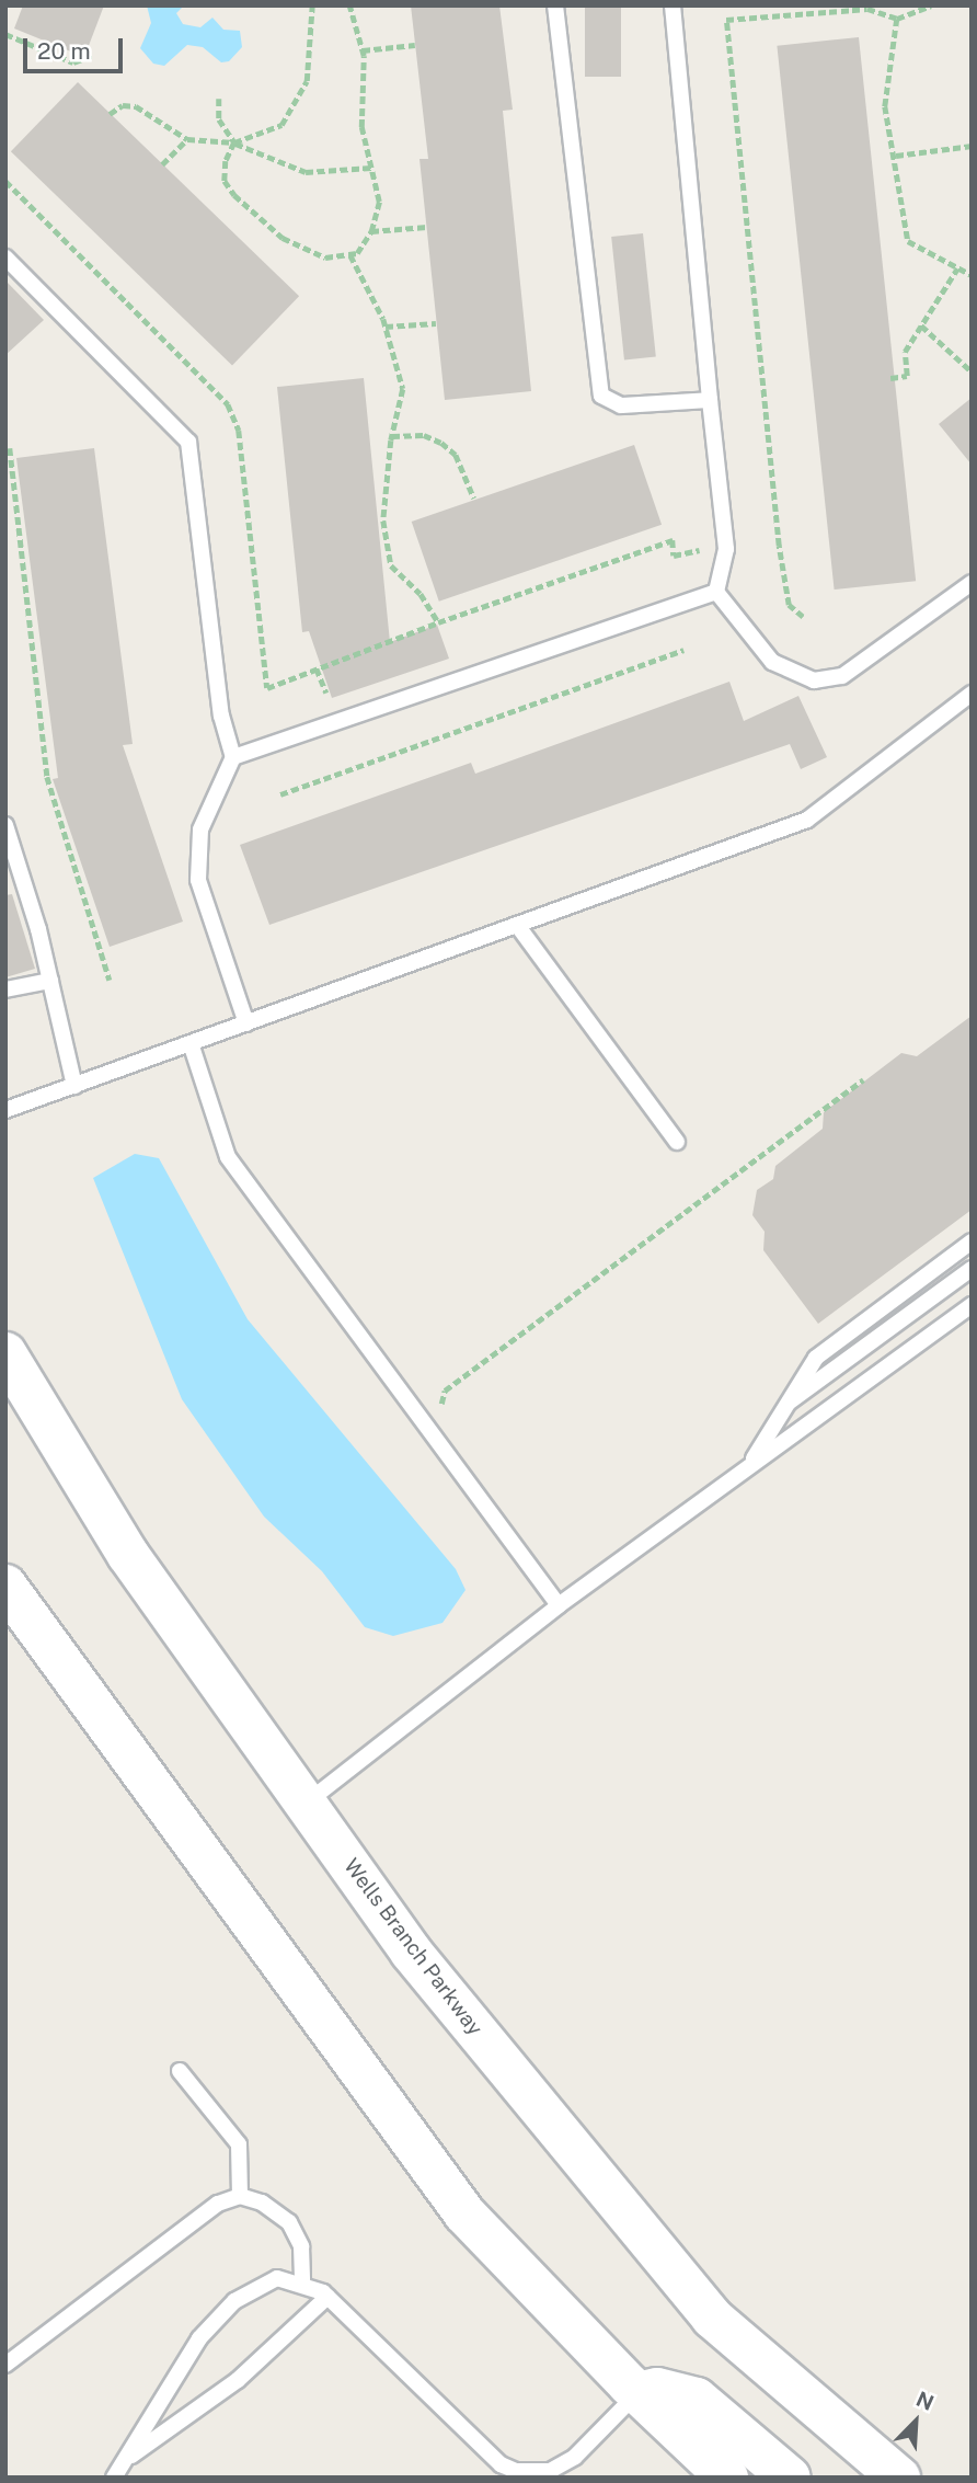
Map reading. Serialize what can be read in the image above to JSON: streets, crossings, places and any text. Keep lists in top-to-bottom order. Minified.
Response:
{"streets":{"main road":["Wells Branch Parkway"]},"scale_bar":"20 m","north":"top right"}
